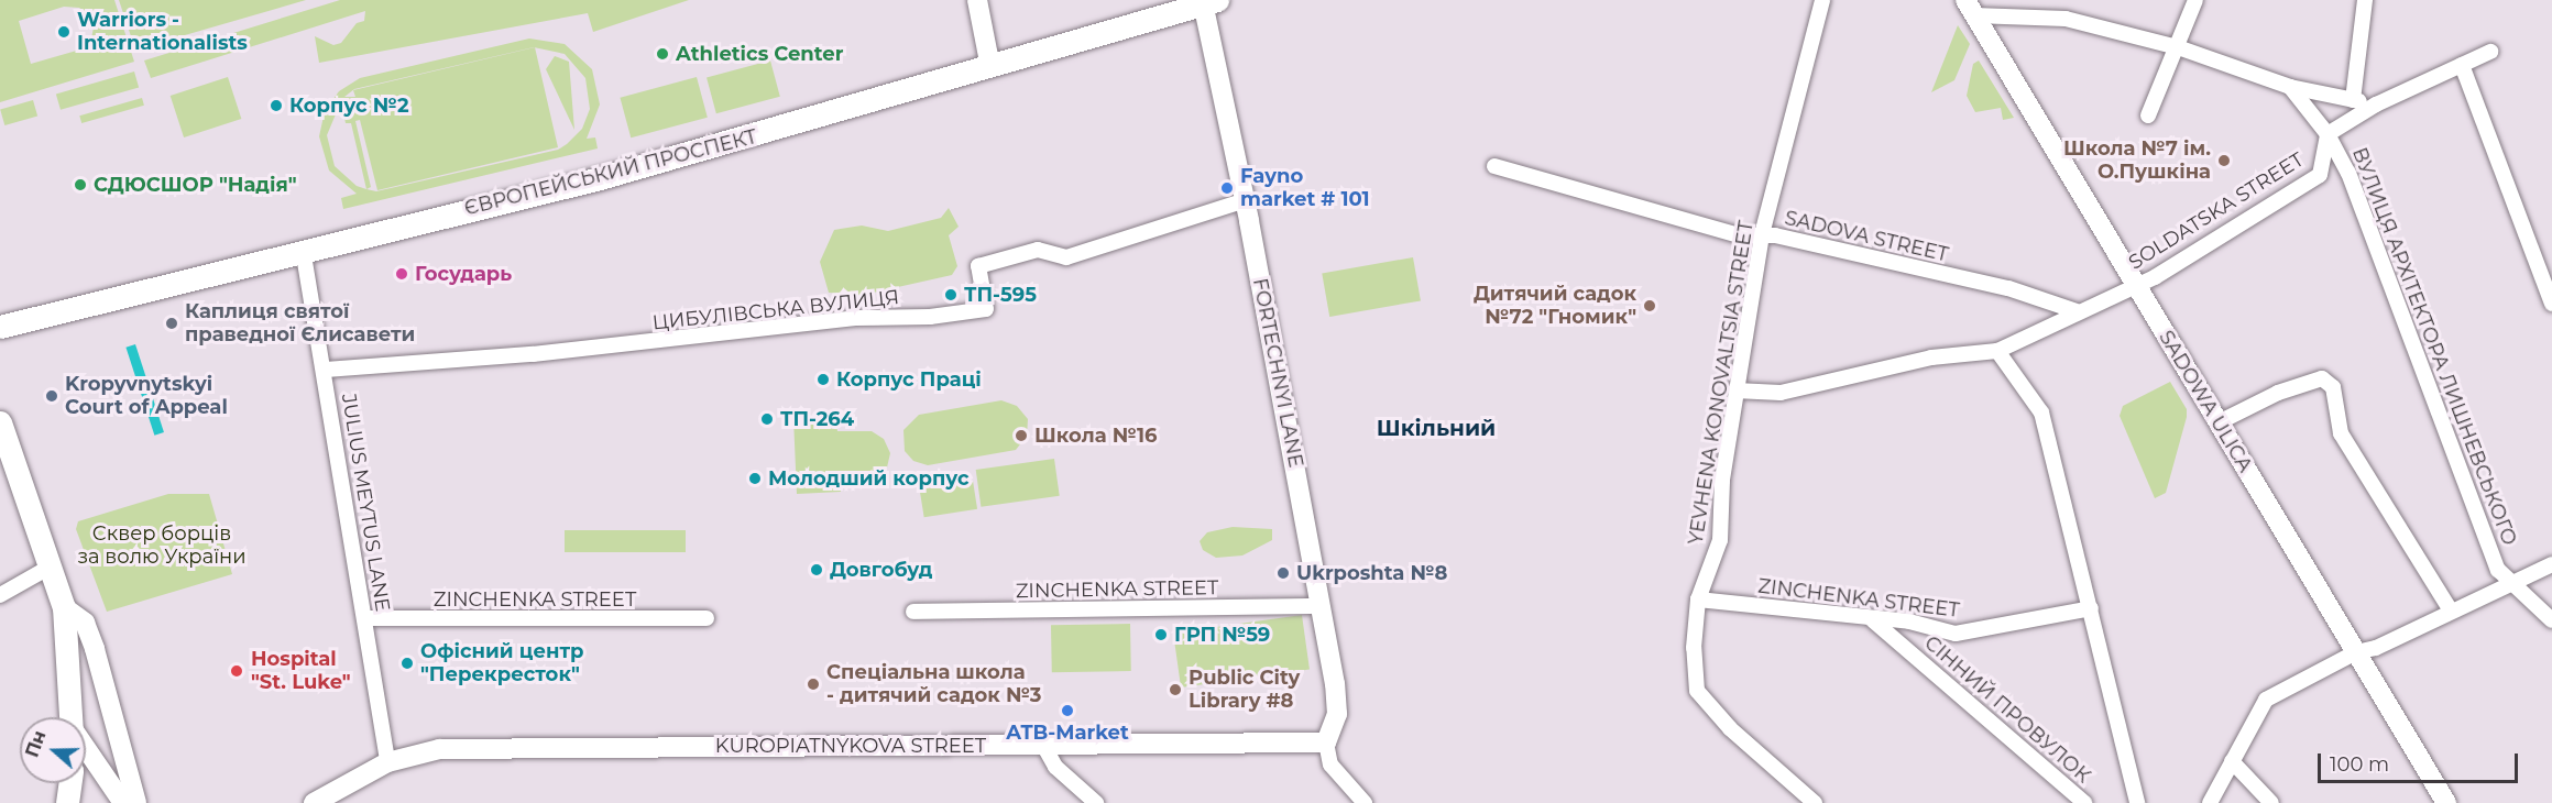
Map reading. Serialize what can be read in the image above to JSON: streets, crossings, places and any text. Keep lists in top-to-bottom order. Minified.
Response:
{"streets":{"main road":["ЄВРОПЕЙСЬКИЙ ПРОСПЕКТ"],"street":["SOLDATSKA STREET","SADOVA STREET","ЦИБУЛІВСЬКА ВУЛИЦЯ","ВУЛИЦЯ АРХІТЕКТОРА ЛИШНЕВСЬКОГО","FORTECHNYI LANE","YEVHENA KONOVALTSIA STREET","SADOWA ULICA","JULIUS MEYTUS LANE","ZINCHENKA STREET","СІННИЙ ПРОВУЛОК","KUROPIATNYKOVA STREET"]},"crossings":[["ЄВРОПЕЙСЬКИЙ ПРОСПЕКТ","FORTECHNYI LANE"],["ЄВРОПЕЙСЬКИЙ ПРОСПЕКТ","JULIUS MEYTUS LANE"],["SOLDATSKA STREET","SADOVA STREET"],["SOLDATSKA STREET","ВУЛИЦЯ АРХІТЕКТОРА ЛИШНЕВСЬКОГО"],["SOLDATSKA STREET","YEVHENA KONOVALTSIA STREET"],["SOLDATSKA STREET","SADOWA ULICA"],["SADOVA STREET","YEVHENA KONOVALTSIA STREET"],["ЦИБУЛІВСЬКА ВУЛИЦЯ","FORTECHNYI LANE"],["ЦИБУЛІВСЬКА ВУЛИЦЯ","JULIUS MEYTUS LANE"],["FORTECHNYI LANE","ZINCHENKA STREET"],["FORTECHNYI LANE","KUROPIATNYKOVA STREET"],["YEVHENA KONOVALTSIA STREET","ZINCHENKA STREET"],["JULIUS MEYTUS LANE","ZINCHENKA STREET"],["JULIUS MEYTUS LANE","KUROPIATNYKOVA STREET"],["ZINCHENKA STREET","СІННИЙ ПРОВУЛОК"]],"districts":["Шкільний"],"parks":["Сквер борців за волю України"],"places":["Warriors - Internationalists","Athletics Center","Корпус №2","Школа №7 ім. О.Пушкіна","СДЮСШОР \"Надія\"","Fayno market # 101","Государь","ТП-595","Дитячий садок №72 \"Гномик\"","Каплиця святої праведної Єлисавети","Корпус Праці","Kropyvnytskyi Court of Appeal","ТП-264","Школа №16","Молодший корпус","Довгобуд","Ukrposhta №8","ГРП №59","Офісний центр \"Перекресток\"","Hospital \"St. Luke\"","Спеціальна школа - дитячий садок №3","Public City Library #8","ATB-Market"],"scale_bar":"100 m","north":"left"}
